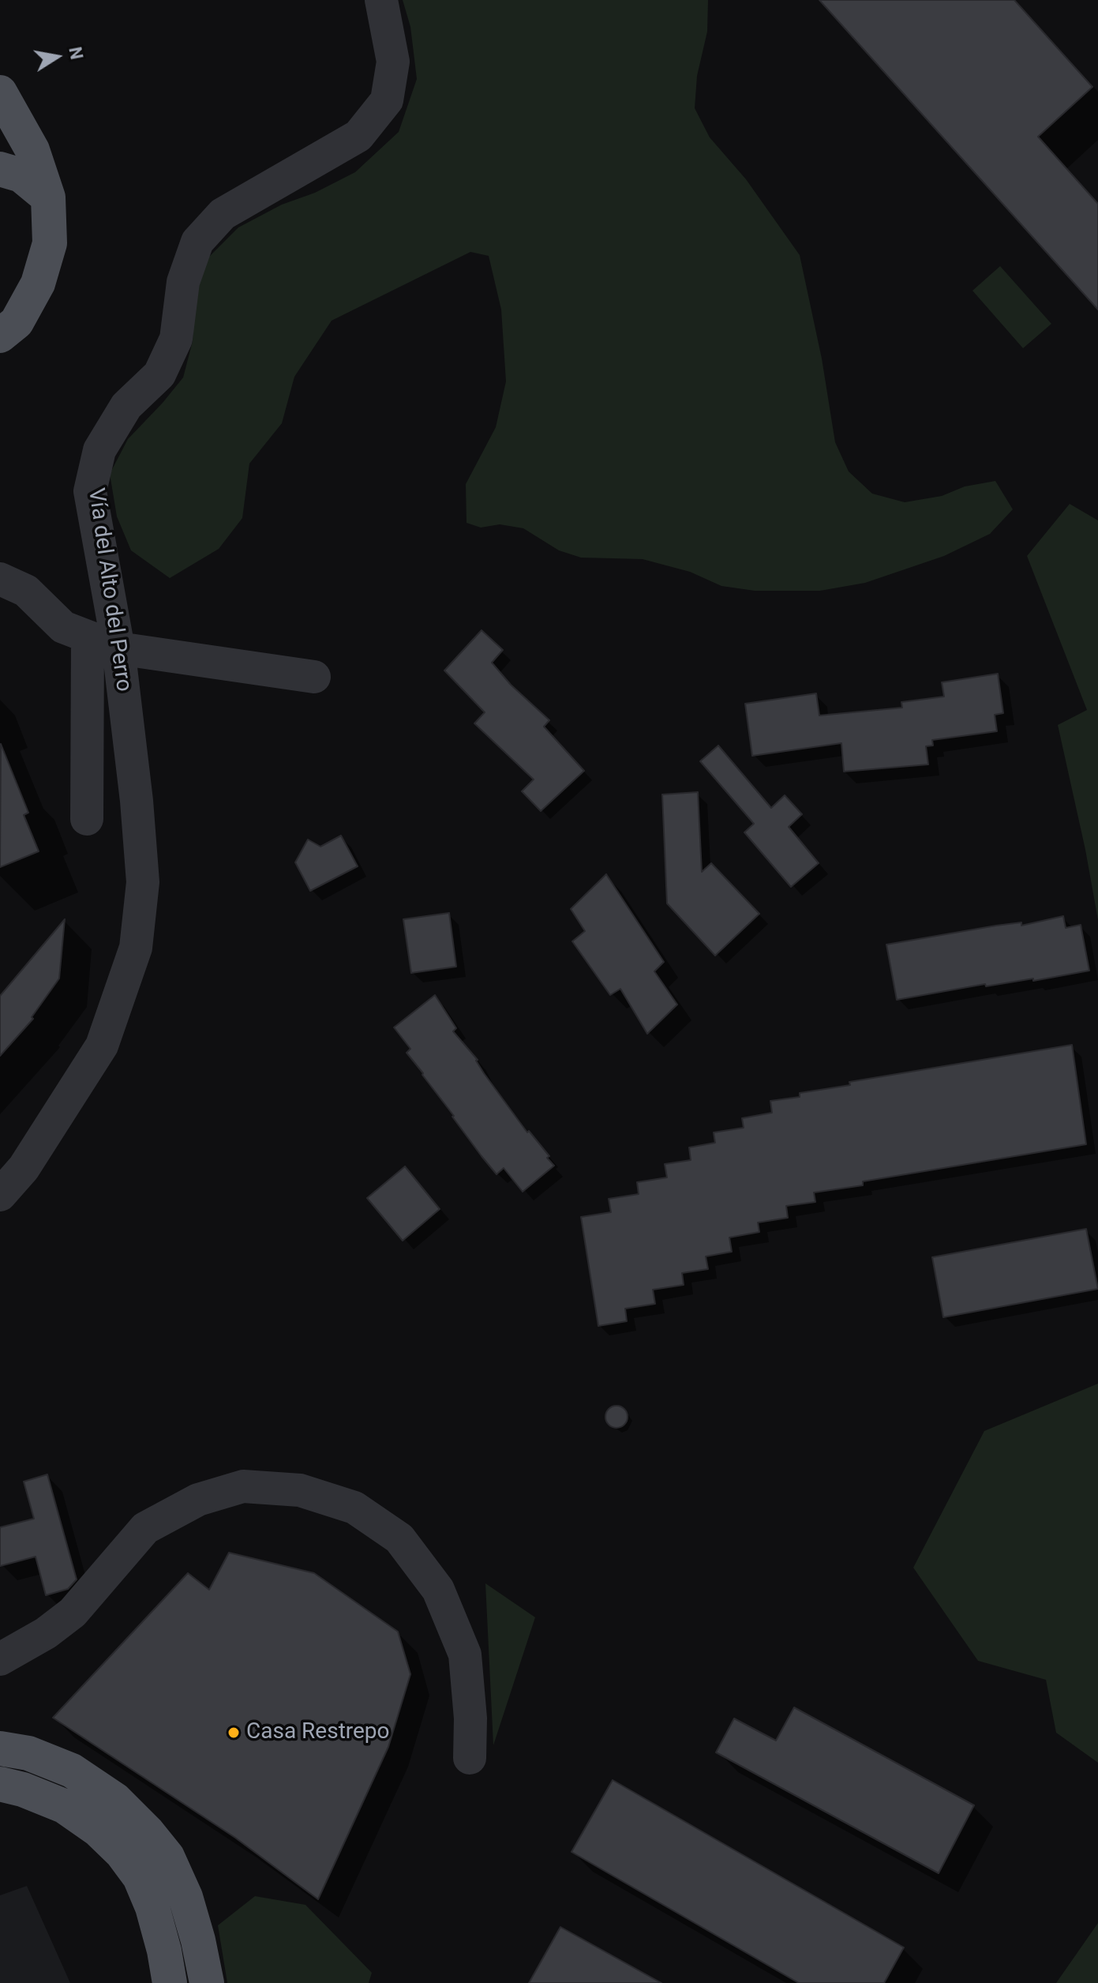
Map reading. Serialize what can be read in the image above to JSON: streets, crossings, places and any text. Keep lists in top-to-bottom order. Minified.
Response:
{"streets":{"street":["Vía del Alto del Perro"]},"places":["Casa Restrepo"],"north":"right"}
